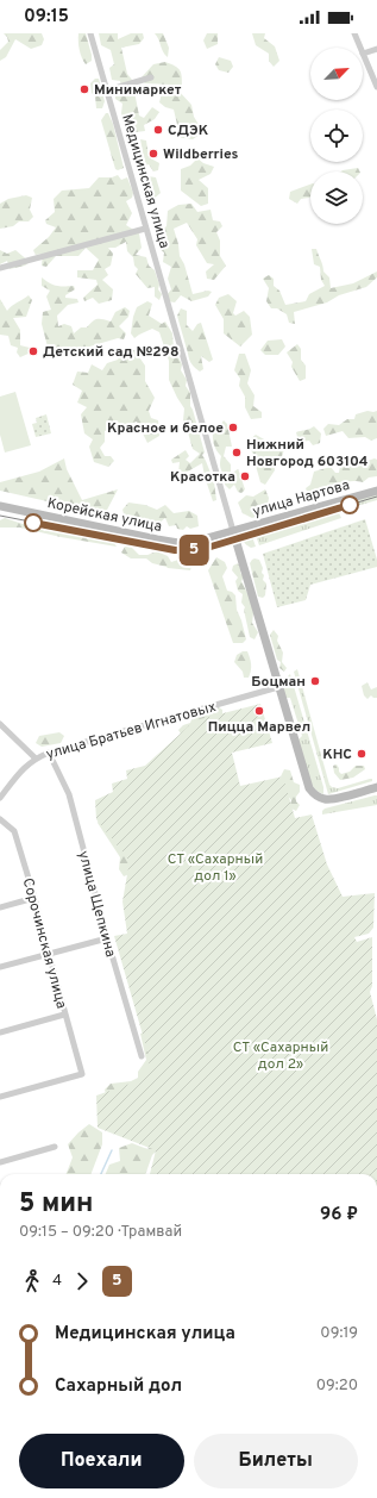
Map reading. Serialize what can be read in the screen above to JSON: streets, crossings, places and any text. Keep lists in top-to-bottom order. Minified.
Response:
{"streets":{"street":["Медицинская улица","улица Нартова","Корейская улица","улица Братьев Игнатовых","улица Щепкина","Сорочинская улица"]},"crossings":[["Медицинская улица","улица Нартова"],["Медицинская улица","Корейская улица"],["Медицинская улица","улица Братьев Игнатовых"],["улица Нартова","Корейская улица"],["улица Братьев Игнатовых","улица Щепкина"]],"parks":["СТ «Сахарный дол 1»","СТ «Сахарный дол 2»"],"places":["Минимаркет","СДЭК","Wildberries","Детский сад №298","Красное и белое","Нижний Новгород 603104","Красотка","Боцман","Пицца Марвел","КНС"],"lines":["tram line 5"],"north":"top right","page":{"status":"09:15","on_map":"5","heading":["5 мин","09:15 – 09:20 · Трамвай","96 ₽"],"legs":["4","5"],"list":[{"name":"Медицинская улица","value":"09:19"},{"name":"Сахарный дол","value":"09:20"}],"buttons":["Поехали","Билеты"]}}
